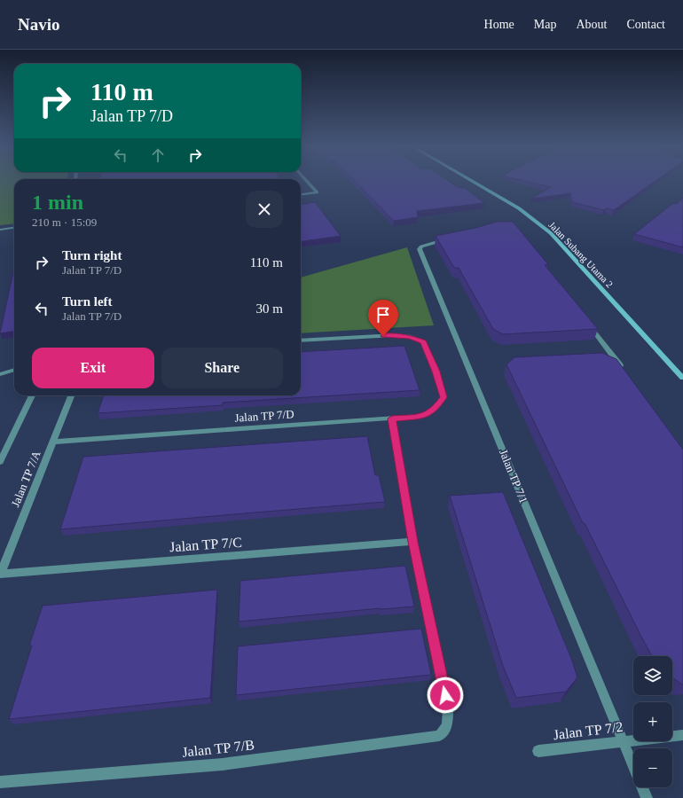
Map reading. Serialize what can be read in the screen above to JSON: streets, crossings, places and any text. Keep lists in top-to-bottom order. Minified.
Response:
{"streets":{"main road":["Jalan Subang Utama 2"],"street":["Jalan TP 7/D","Jalan TP 7/1","Jalan TP 7/A","Jalan TP 7/C","Jalan TP 7/2","Jalan TP 7/B"]},"crossings":[["Jalan TP 7/D","Jalan TP 7/A"],["Jalan TP 7/1","Jalan TP 7/2"],["Jalan TP 7/A","Jalan TP 7/C"],["Jalan TP 7/C","Jalan TP 7/B"]],"page":{"header":"Navio","nav":["Home","Map","About","Contact"],"turn":["110 m","Jalan TP 7/D"],"heading":["1 min","210 m · 15:09"],"list":[{"name":"Turn right","note":"Jalan TP 7/D","value":"110 m"},{"name":"Turn left","note":"Jalan TP 7/D","value":"30 m"}],"buttons":["Exit","Share"],"map_buttons":["+","−"]}}
